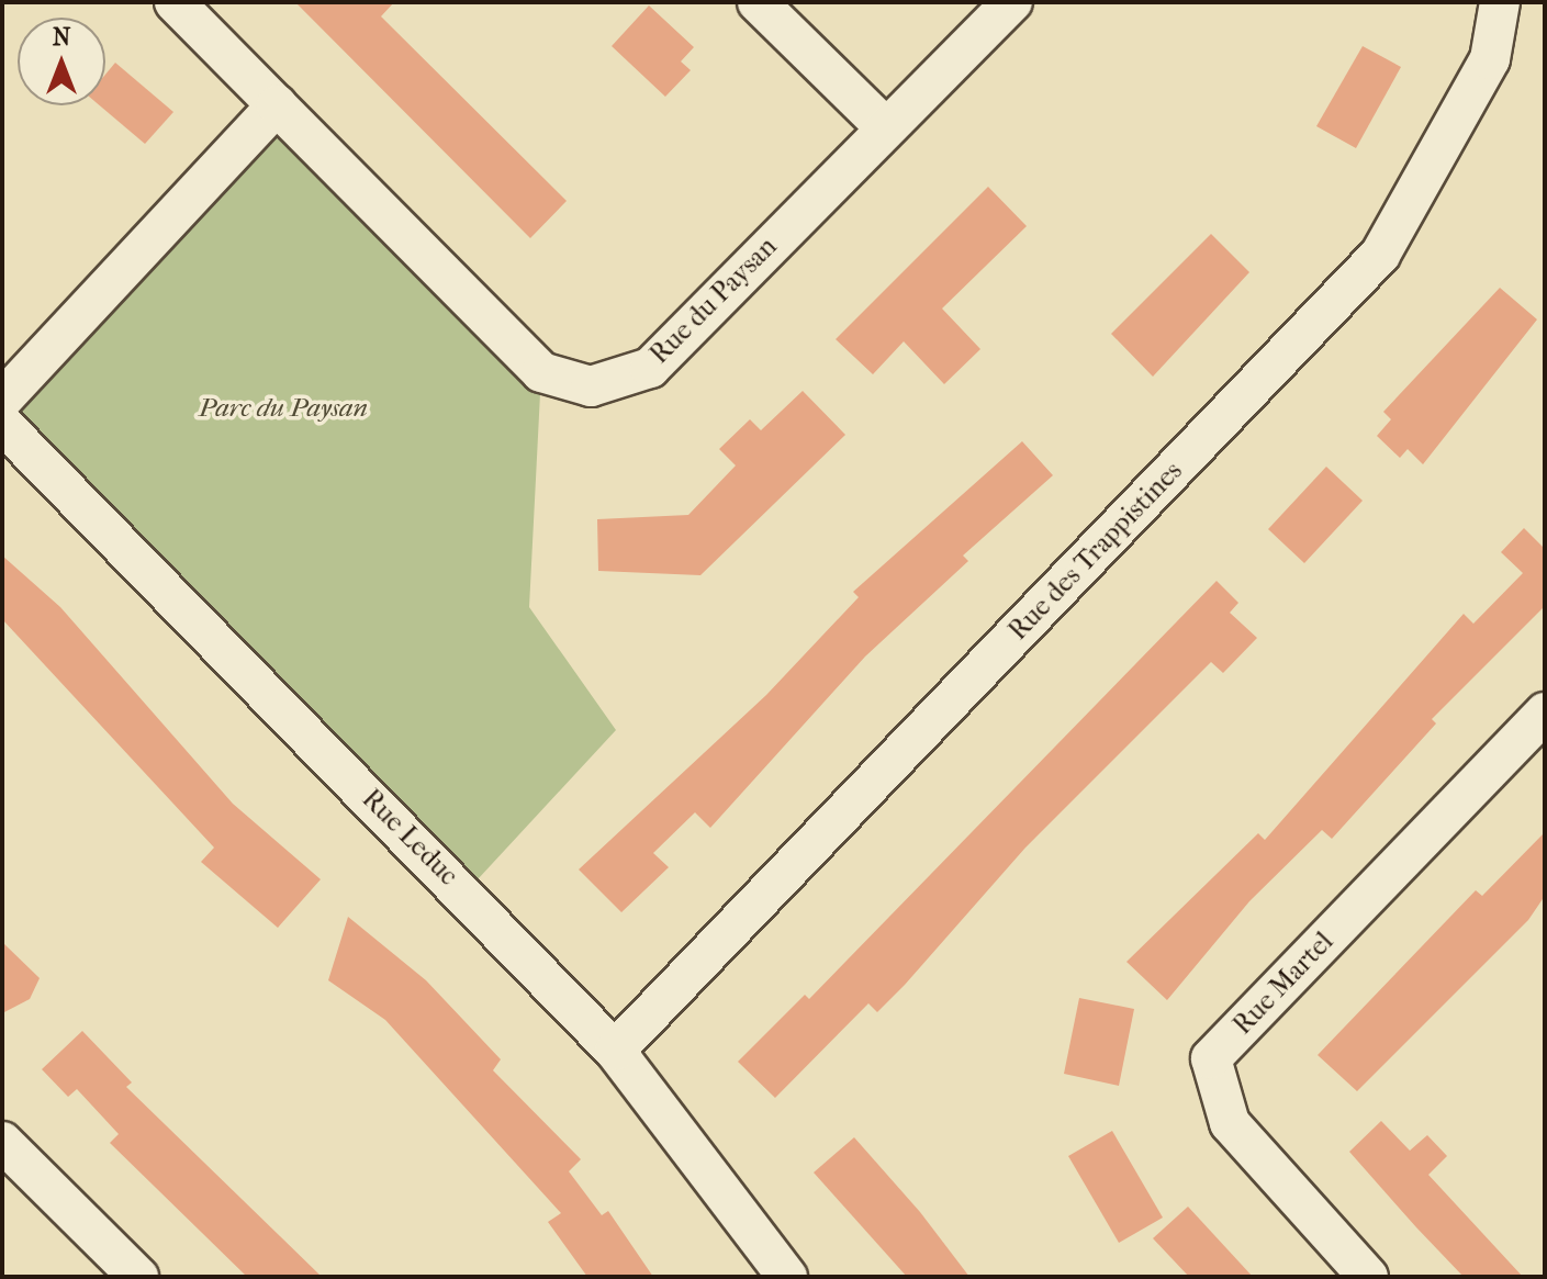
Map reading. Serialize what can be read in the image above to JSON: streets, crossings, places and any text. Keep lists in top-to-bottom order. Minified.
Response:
{"streets":{"street":["Rue du Paysan","Rue des Trappistines","Rue Leduc","Rue Martel"]},"crossings":[["Rue des Trappistines","Rue Leduc"]],"parks":["Parc du Paysan"],"north":"top"}
